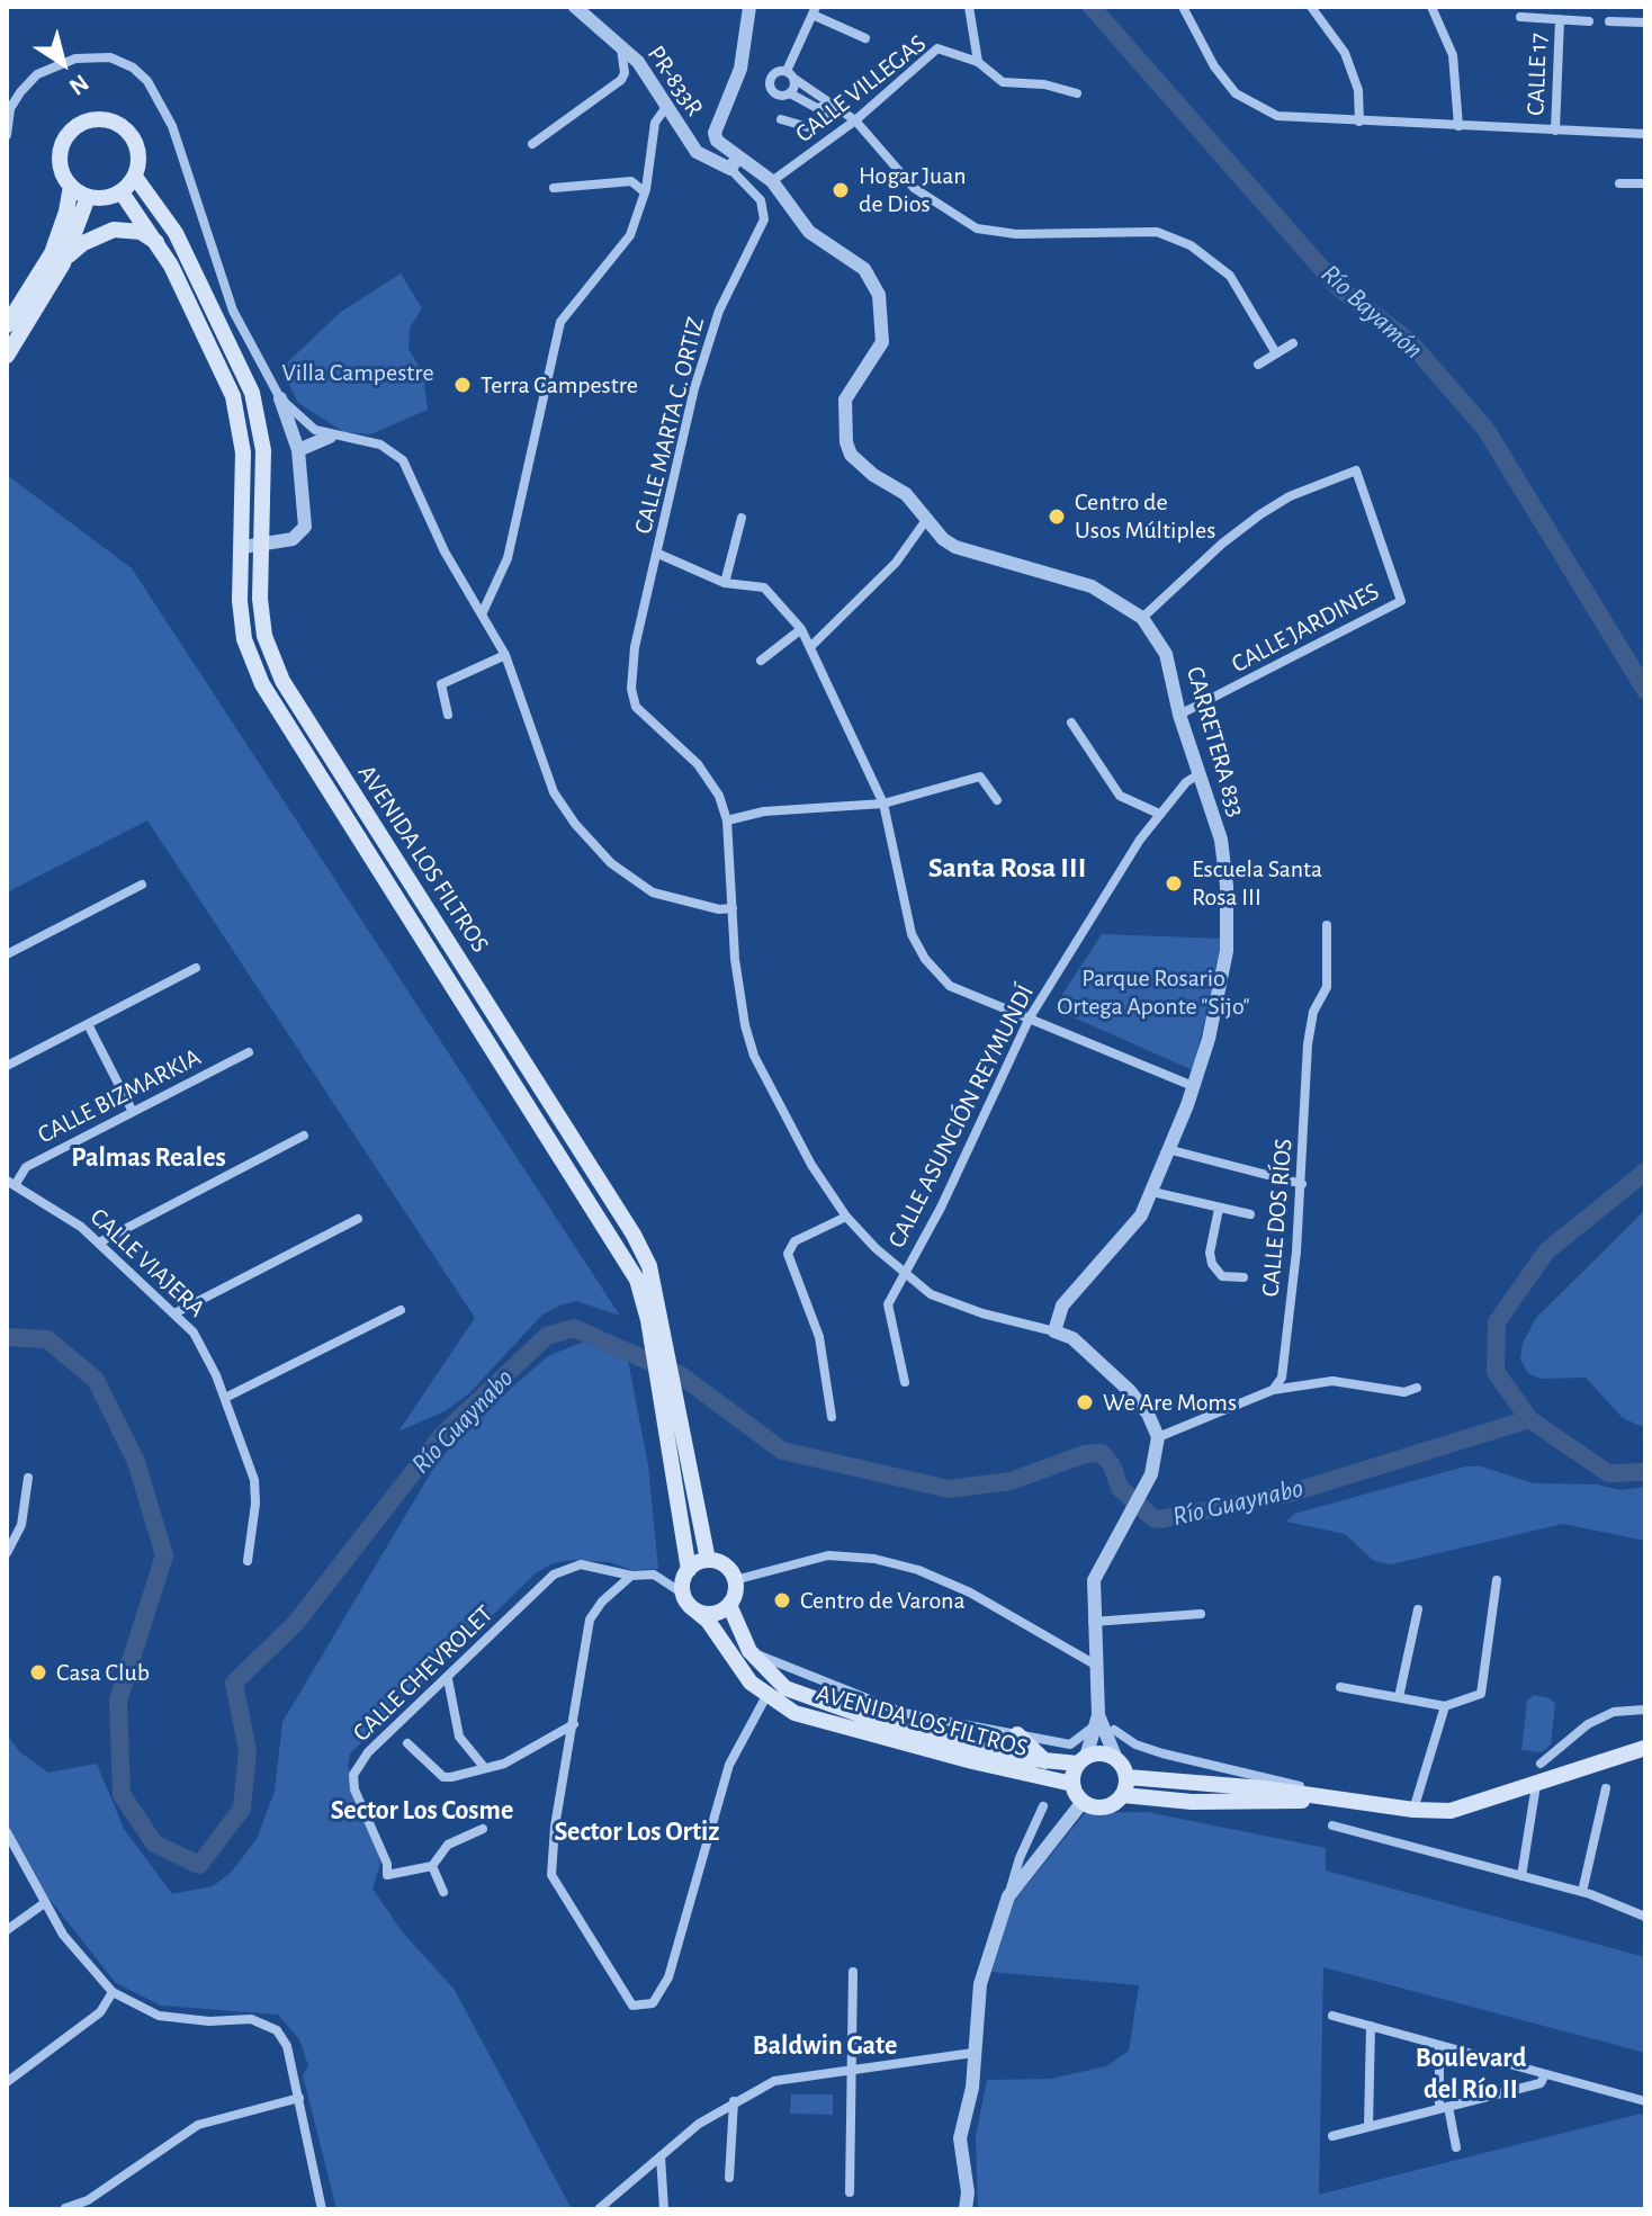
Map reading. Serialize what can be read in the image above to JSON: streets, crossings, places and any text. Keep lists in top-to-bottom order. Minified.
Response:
{"streets":{"main road":["AVENIDA LOS FILTROS"],"street":["CALLE 17","PR-833R","CALLE VILLEGAS","CALLE MARTA C. ORTIZ","CALLE JARDINES","CARRETERA 833","CALLE BIZMARKIA","CALLE ASUNCIÓN REYMUNDÍ","CALLE DOS RÍOS","CALLE VIAJERA","CALLE CHEVROLET"]},"crossings":[["PR-833R","CALLE MARTA C. ORTIZ"],["PR-833R","CARRETERA 833"],["CALLE VILLEGAS","CARRETERA 833"],["CALLE MARTA C. ORTIZ","CARRETERA 833"],["CALLE JARDINES","CARRETERA 833"],["CARRETERA 833","CALLE ASUNCIÓN REYMUNDÍ"],["AVENIDA LOS FILTROS","CALLE CHEVROLET"],["CALLE BIZMARKIA","CALLE VIAJERA"]],"districts":["Santa Rosa III","Palmas Reales","Sector Los Cosme","Sector Los Ortiz","Baldwin Gate","Boulevard del Río II"],"water":["Río Bayamón","Río Guaynabo"],"parks":["Villa Campestre","Parque Rosario Ortega Aponte \"Sijo\""],"places":["Hogar Juan de Dios","Terra Campestre","Centro de Usos Múltiples","Escuela Santa Rosa III","We Are Moms","Centro de Varona","Casa Club"],"north":"bottom right"}
